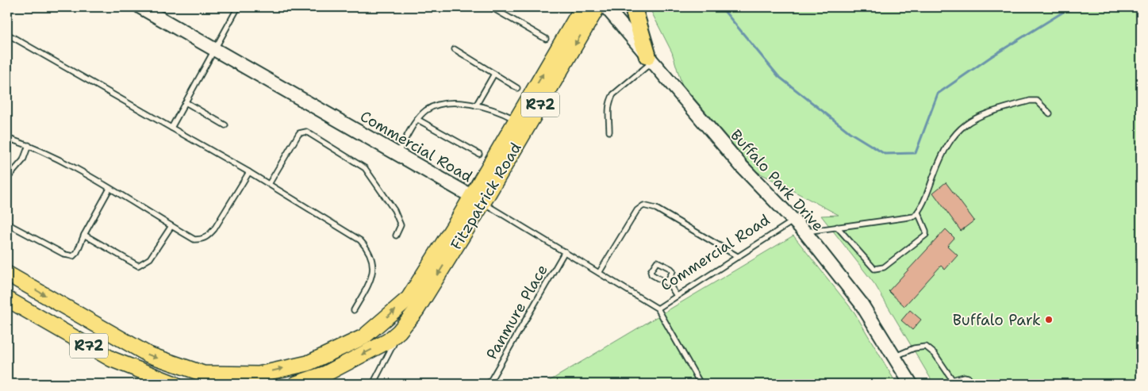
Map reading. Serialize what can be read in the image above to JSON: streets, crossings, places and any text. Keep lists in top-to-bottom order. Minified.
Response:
{"streets":{"main road":["R72","Fitzpatrick Road"],"street":["Commercial Road","Buffalo Park Drive"],"lane":["Panmure Place"]},"crossings":[["R72","Fitzpatrick Road"],["Commercial Road","Buffalo Park Drive"],["Commercial Road","Fitzpatrick Road"],["Commercial Road","Panmure Place"]],"places":["Buffalo Park"]}
